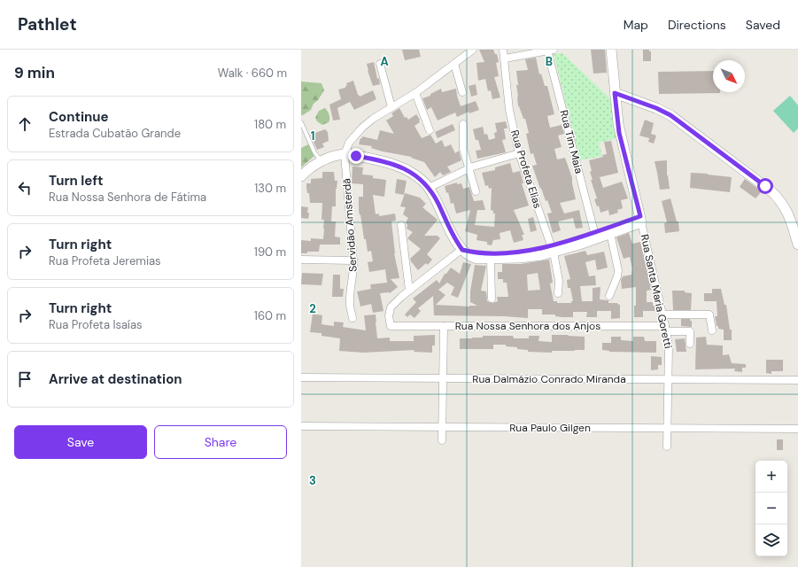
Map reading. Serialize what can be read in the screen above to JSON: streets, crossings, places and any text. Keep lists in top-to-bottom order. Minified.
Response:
{"streets":{"street":["Rua Tim Maia","Rua Profeta Elias","Servidão Amsterdã","Rua Santa Maria Goretti","Rua Nossa Senhora dos Anjos","Rua Dalmázio Conrado Miranda","Rua Paulo Gilgen"]},"crossings":[["Rua Santa Maria Goretti","Rua Nossa Senhora dos Anjos"],["Rua Santa Maria Goretti","Rua Dalmázio Conrado Miranda"],["Rua Santa Maria Goretti","Rua Paulo Gilgen"]],"north":"bottom right","page":{"header":"Pathlet","nav":["Map","Directions","Saved"],"heading":["9 min","Walk · 660 m"],"list":[["Continue","Estrada Cubatão Grande","180 m"],["Turn left","Rua Nossa Senhora de Fátima","130 m"],["Turn right","Rua Profeta Jeremias","190 m"],["Turn right","Rua Profeta Isaías","160 m"],"Arrive at destination"],"buttons":["Save","Share"],"map_buttons":["+","−"]},"grid":{"columns":["A","B"],"rows":["1","2","3"]}}
